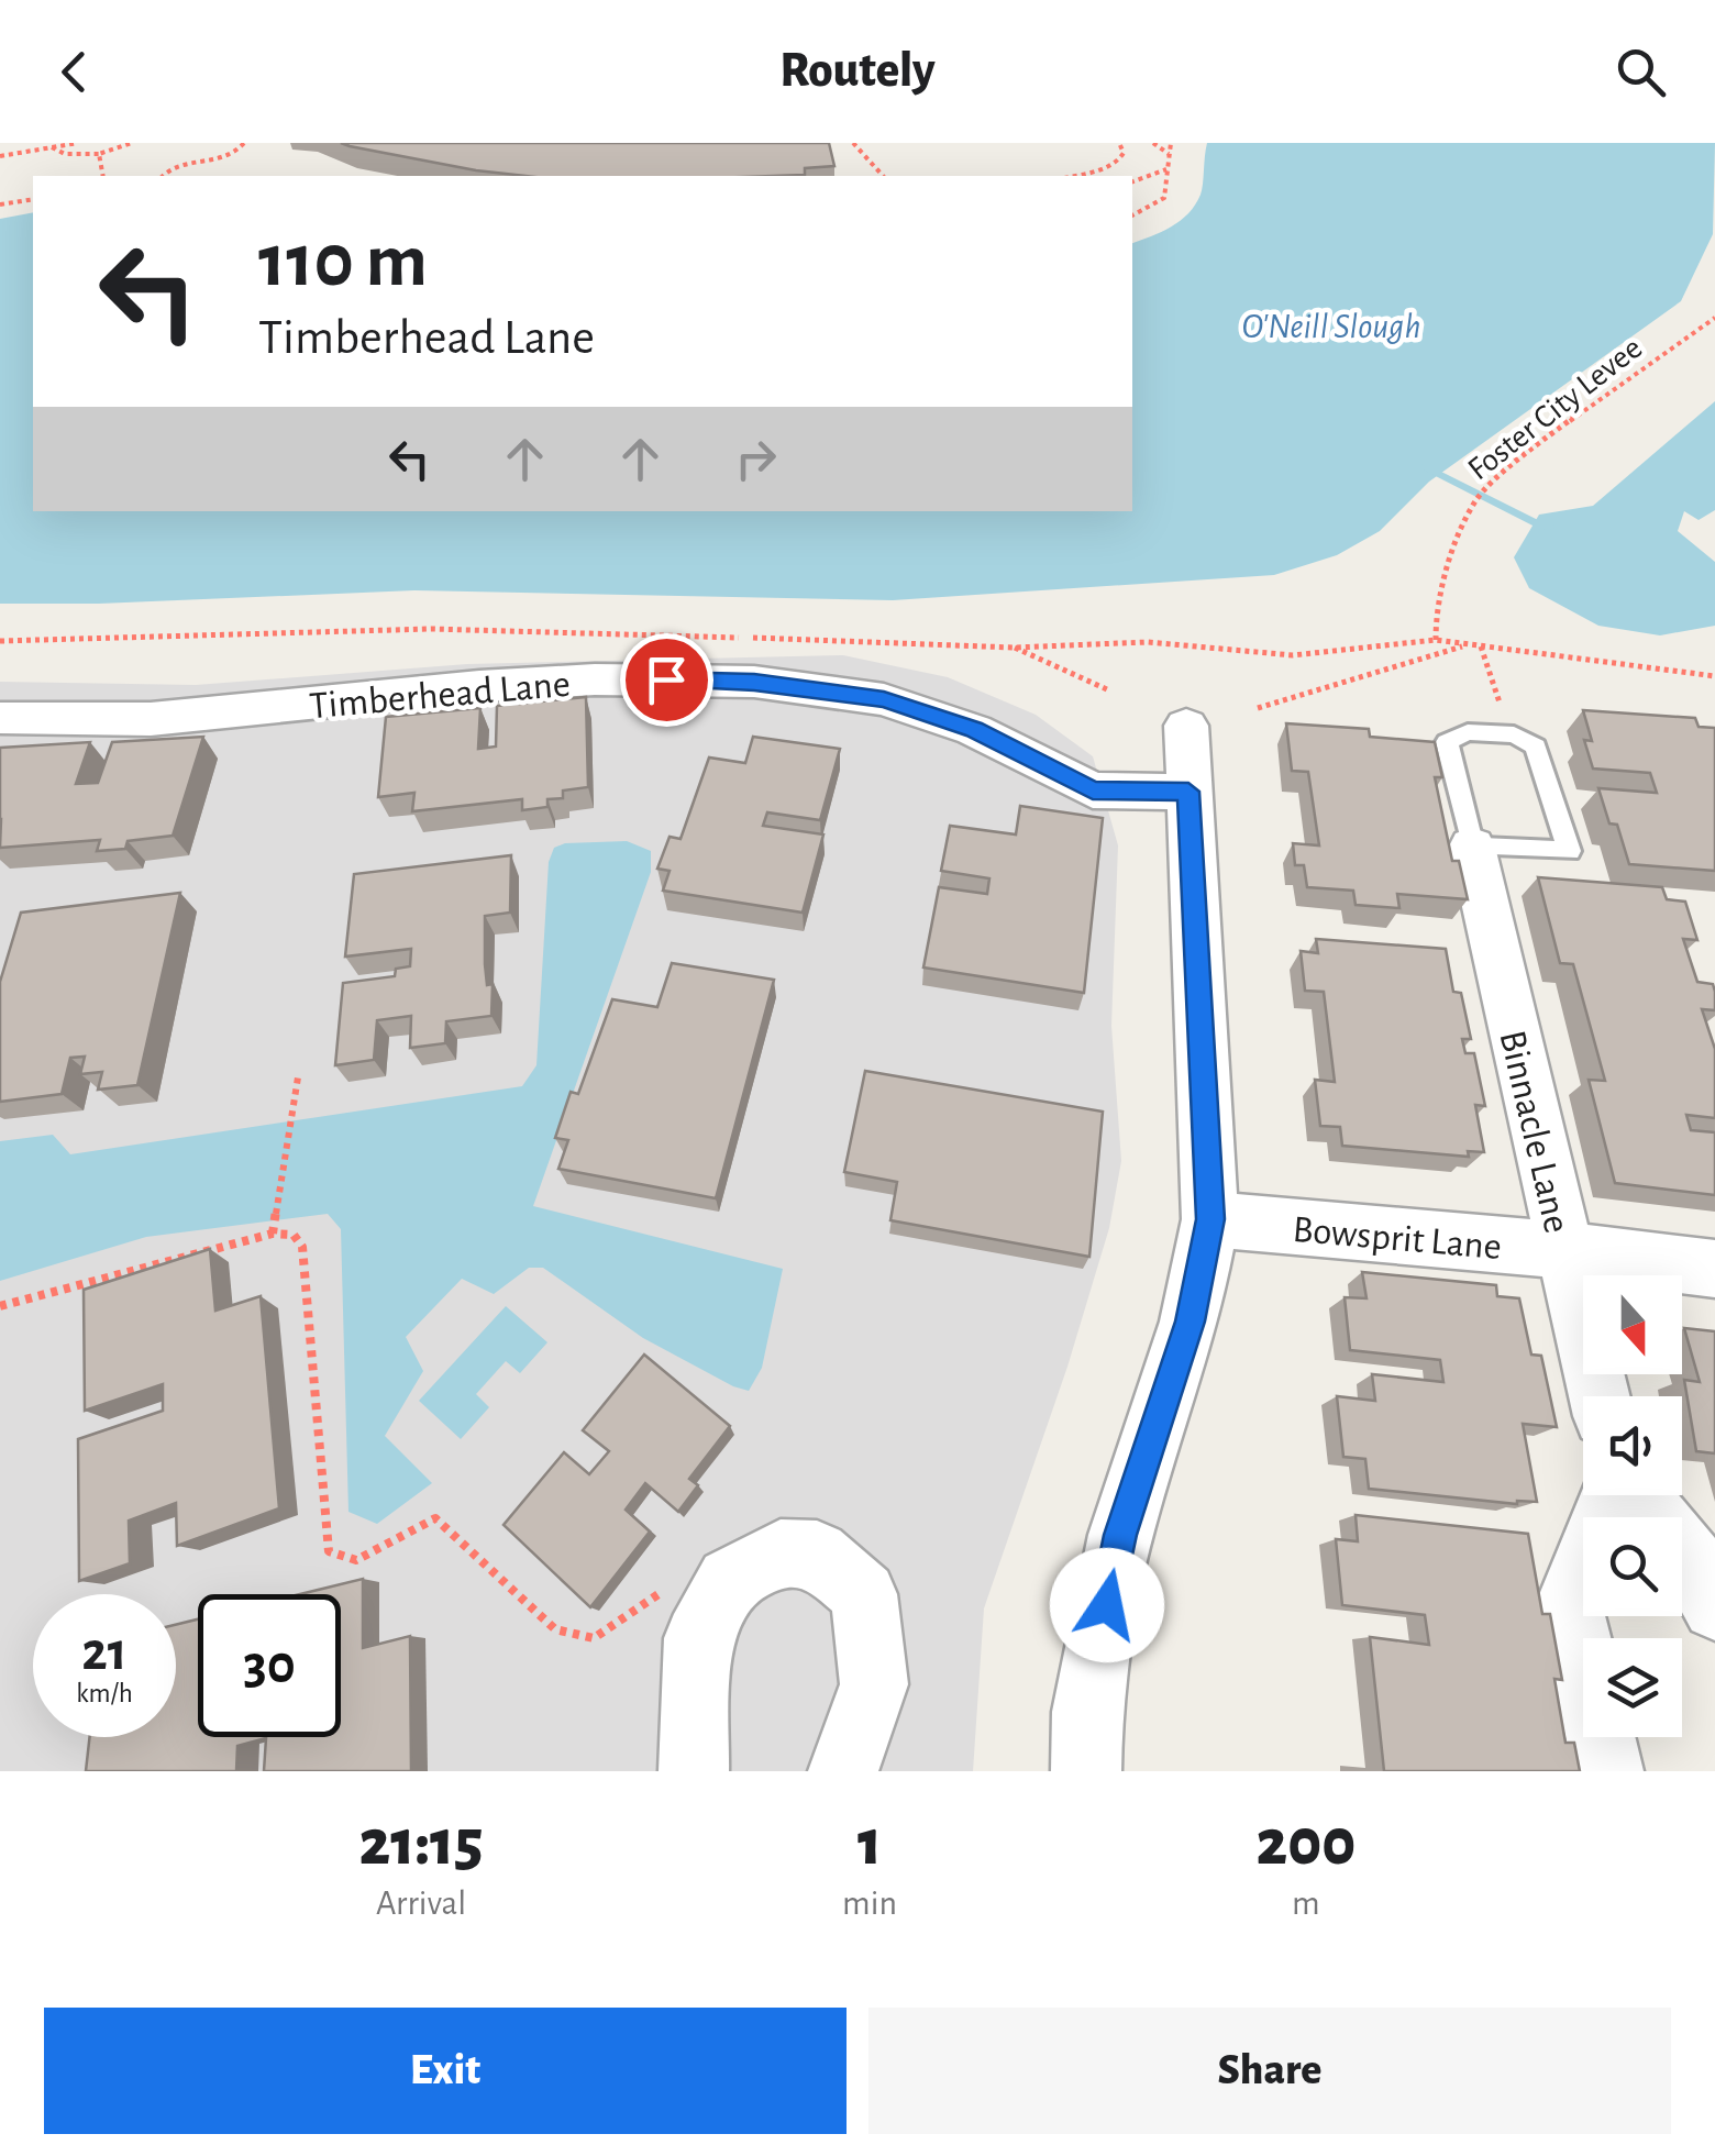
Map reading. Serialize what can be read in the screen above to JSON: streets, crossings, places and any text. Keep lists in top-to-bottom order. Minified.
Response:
{"streets":{"street":["Timberhead Lane","Binnacle Lane","Bowsprit Lane"],"path":["Foster City Levee"]},"crossings":[["Binnacle Lane","Bowsprit Lane"]],"water":["O'Neill Slough"],"north":"bottom","page":{"header":"Routely","turn":["110 m","Timberhead Lane"],"speed":"21 km/h","limit":"30","eta":["21:15","Arrival","1","min","200","m"],"buttons":["Exit","Share"]}}
